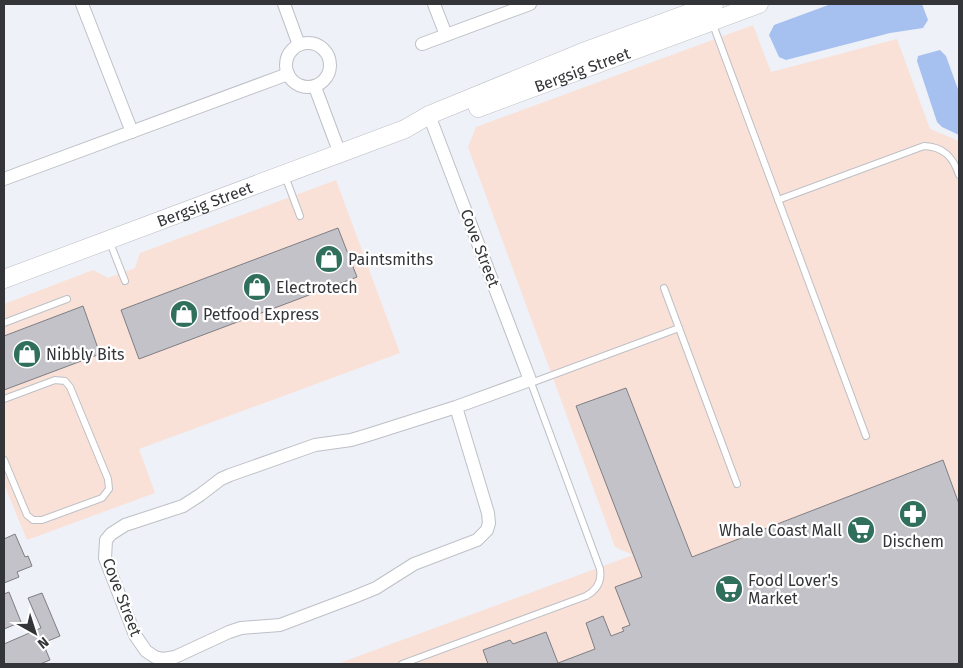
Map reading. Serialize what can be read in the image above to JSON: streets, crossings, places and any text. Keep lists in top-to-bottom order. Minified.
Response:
{"streets":{"street":["Bergsig Street","Cove Street"]},"crossings":[["Bergsig Street","Cove Street"]],"places":{"shop":["Paintsmiths","Electrotech","Petfood Express","Nibbly Bits"],"pharmacy":["Dischem"],"supermarket":["Whale Coast Mall","Food Lover's Market"]},"north":"bottom right"}
